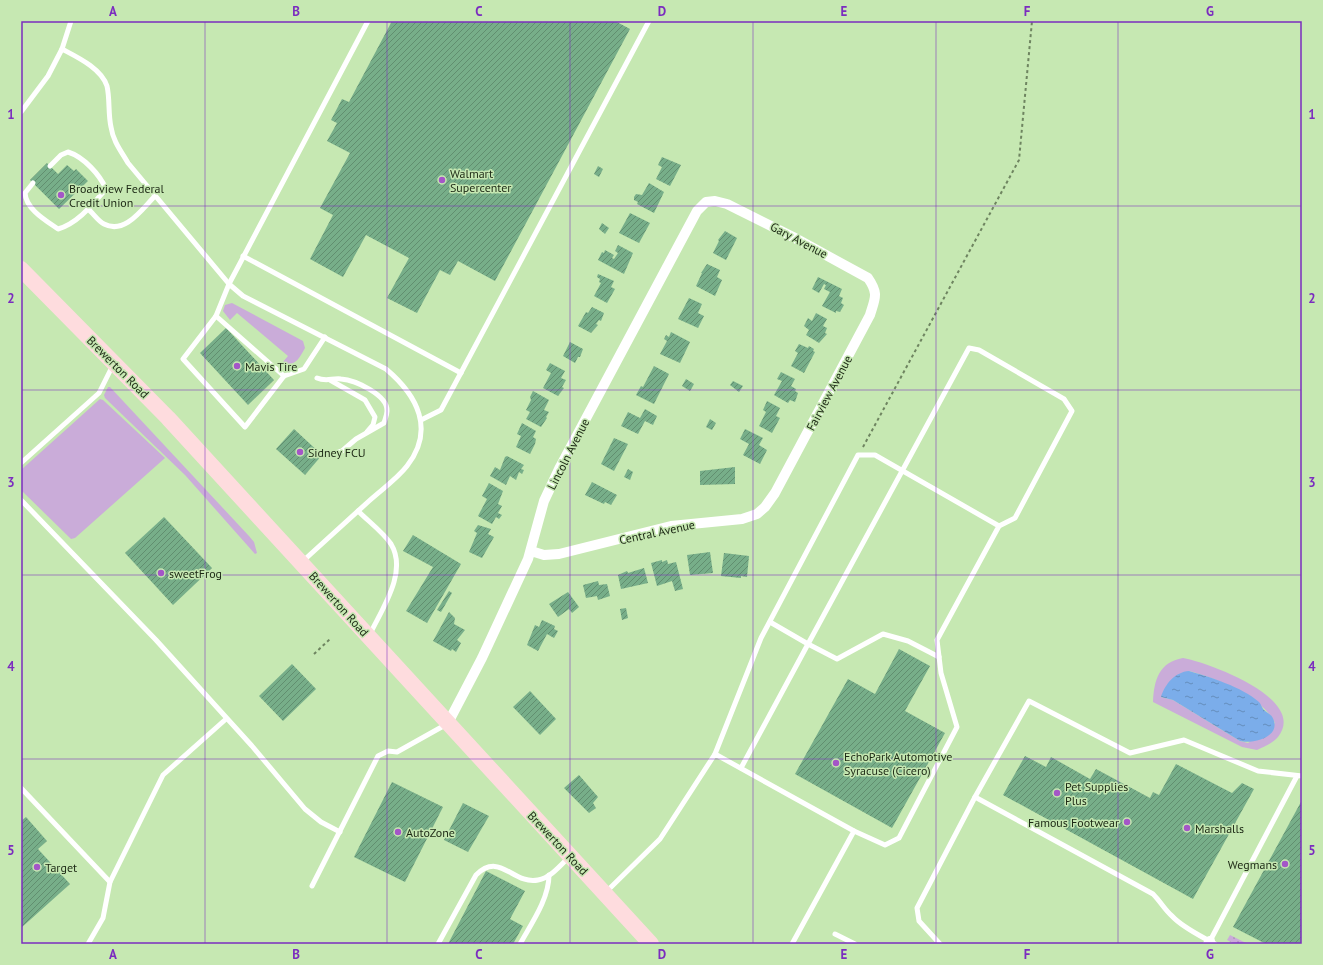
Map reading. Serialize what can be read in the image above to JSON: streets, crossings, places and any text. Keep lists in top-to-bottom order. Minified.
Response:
{"streets":{"main road":["Brewerton Road"],"street":["Gary Avenue","Fairview Avenue","Lincoln Avenue","Central Avenue"]},"crossings":[["Gary Avenue","Fairview Avenue"],["Gary Avenue","Lincoln Avenue"],["Brewerton Road","Lincoln Avenue"],["Fairview Avenue","Central Avenue"],["Lincoln Avenue","Central Avenue"]],"places":["Walmart Supercenter","Broadview Federal Credit Union","Mavis Tire","Sidney FCU","sweetFrog","EchoPark Automotive Syracuse (Cicero)","Pet Supplies Plus","Famous Footwear","Marshalls","AutoZone","Wegmans","Target"],"grid":{"columns":["A","B","C","D","E","F","G"],"rows":["1","2","3","4","5"]}}
